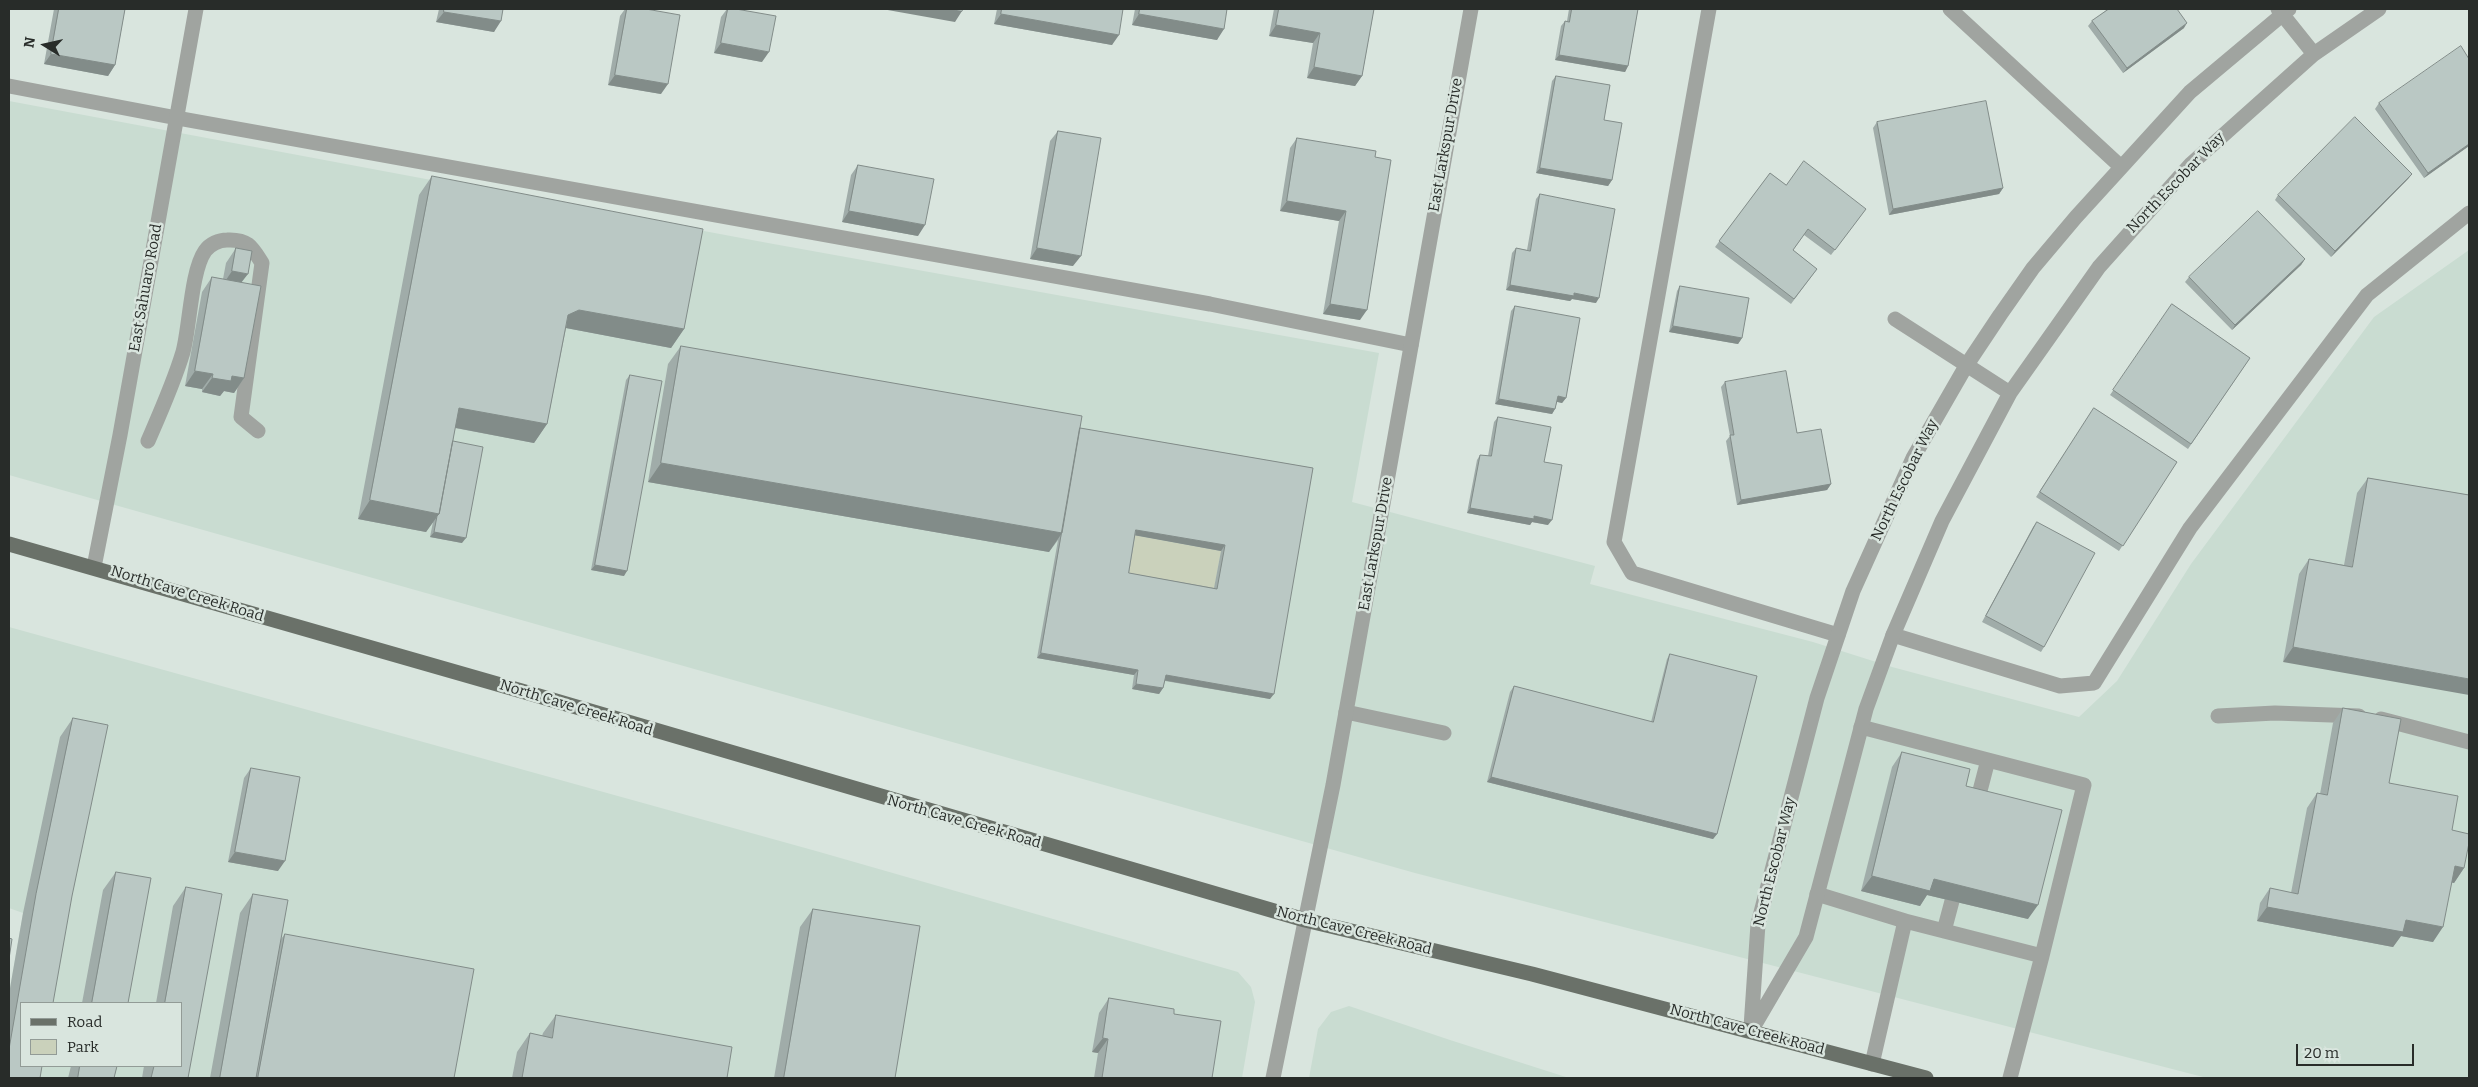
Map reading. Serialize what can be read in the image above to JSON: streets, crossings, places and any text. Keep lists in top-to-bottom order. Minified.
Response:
{"streets":{"main road":["North Cave Creek Road"],"street":["East Larkspur Drive","North Escobar Way","East Sahuaro Road"]},"crossings":[["East Larkspur Drive","North Cave Creek Road"],["North Escobar Way","North Cave Creek Road"],["East Sahuaro Road","North Cave Creek Road"]],"legend":["Road","Park"],"scale_bar":"20 m","north":"left"}
